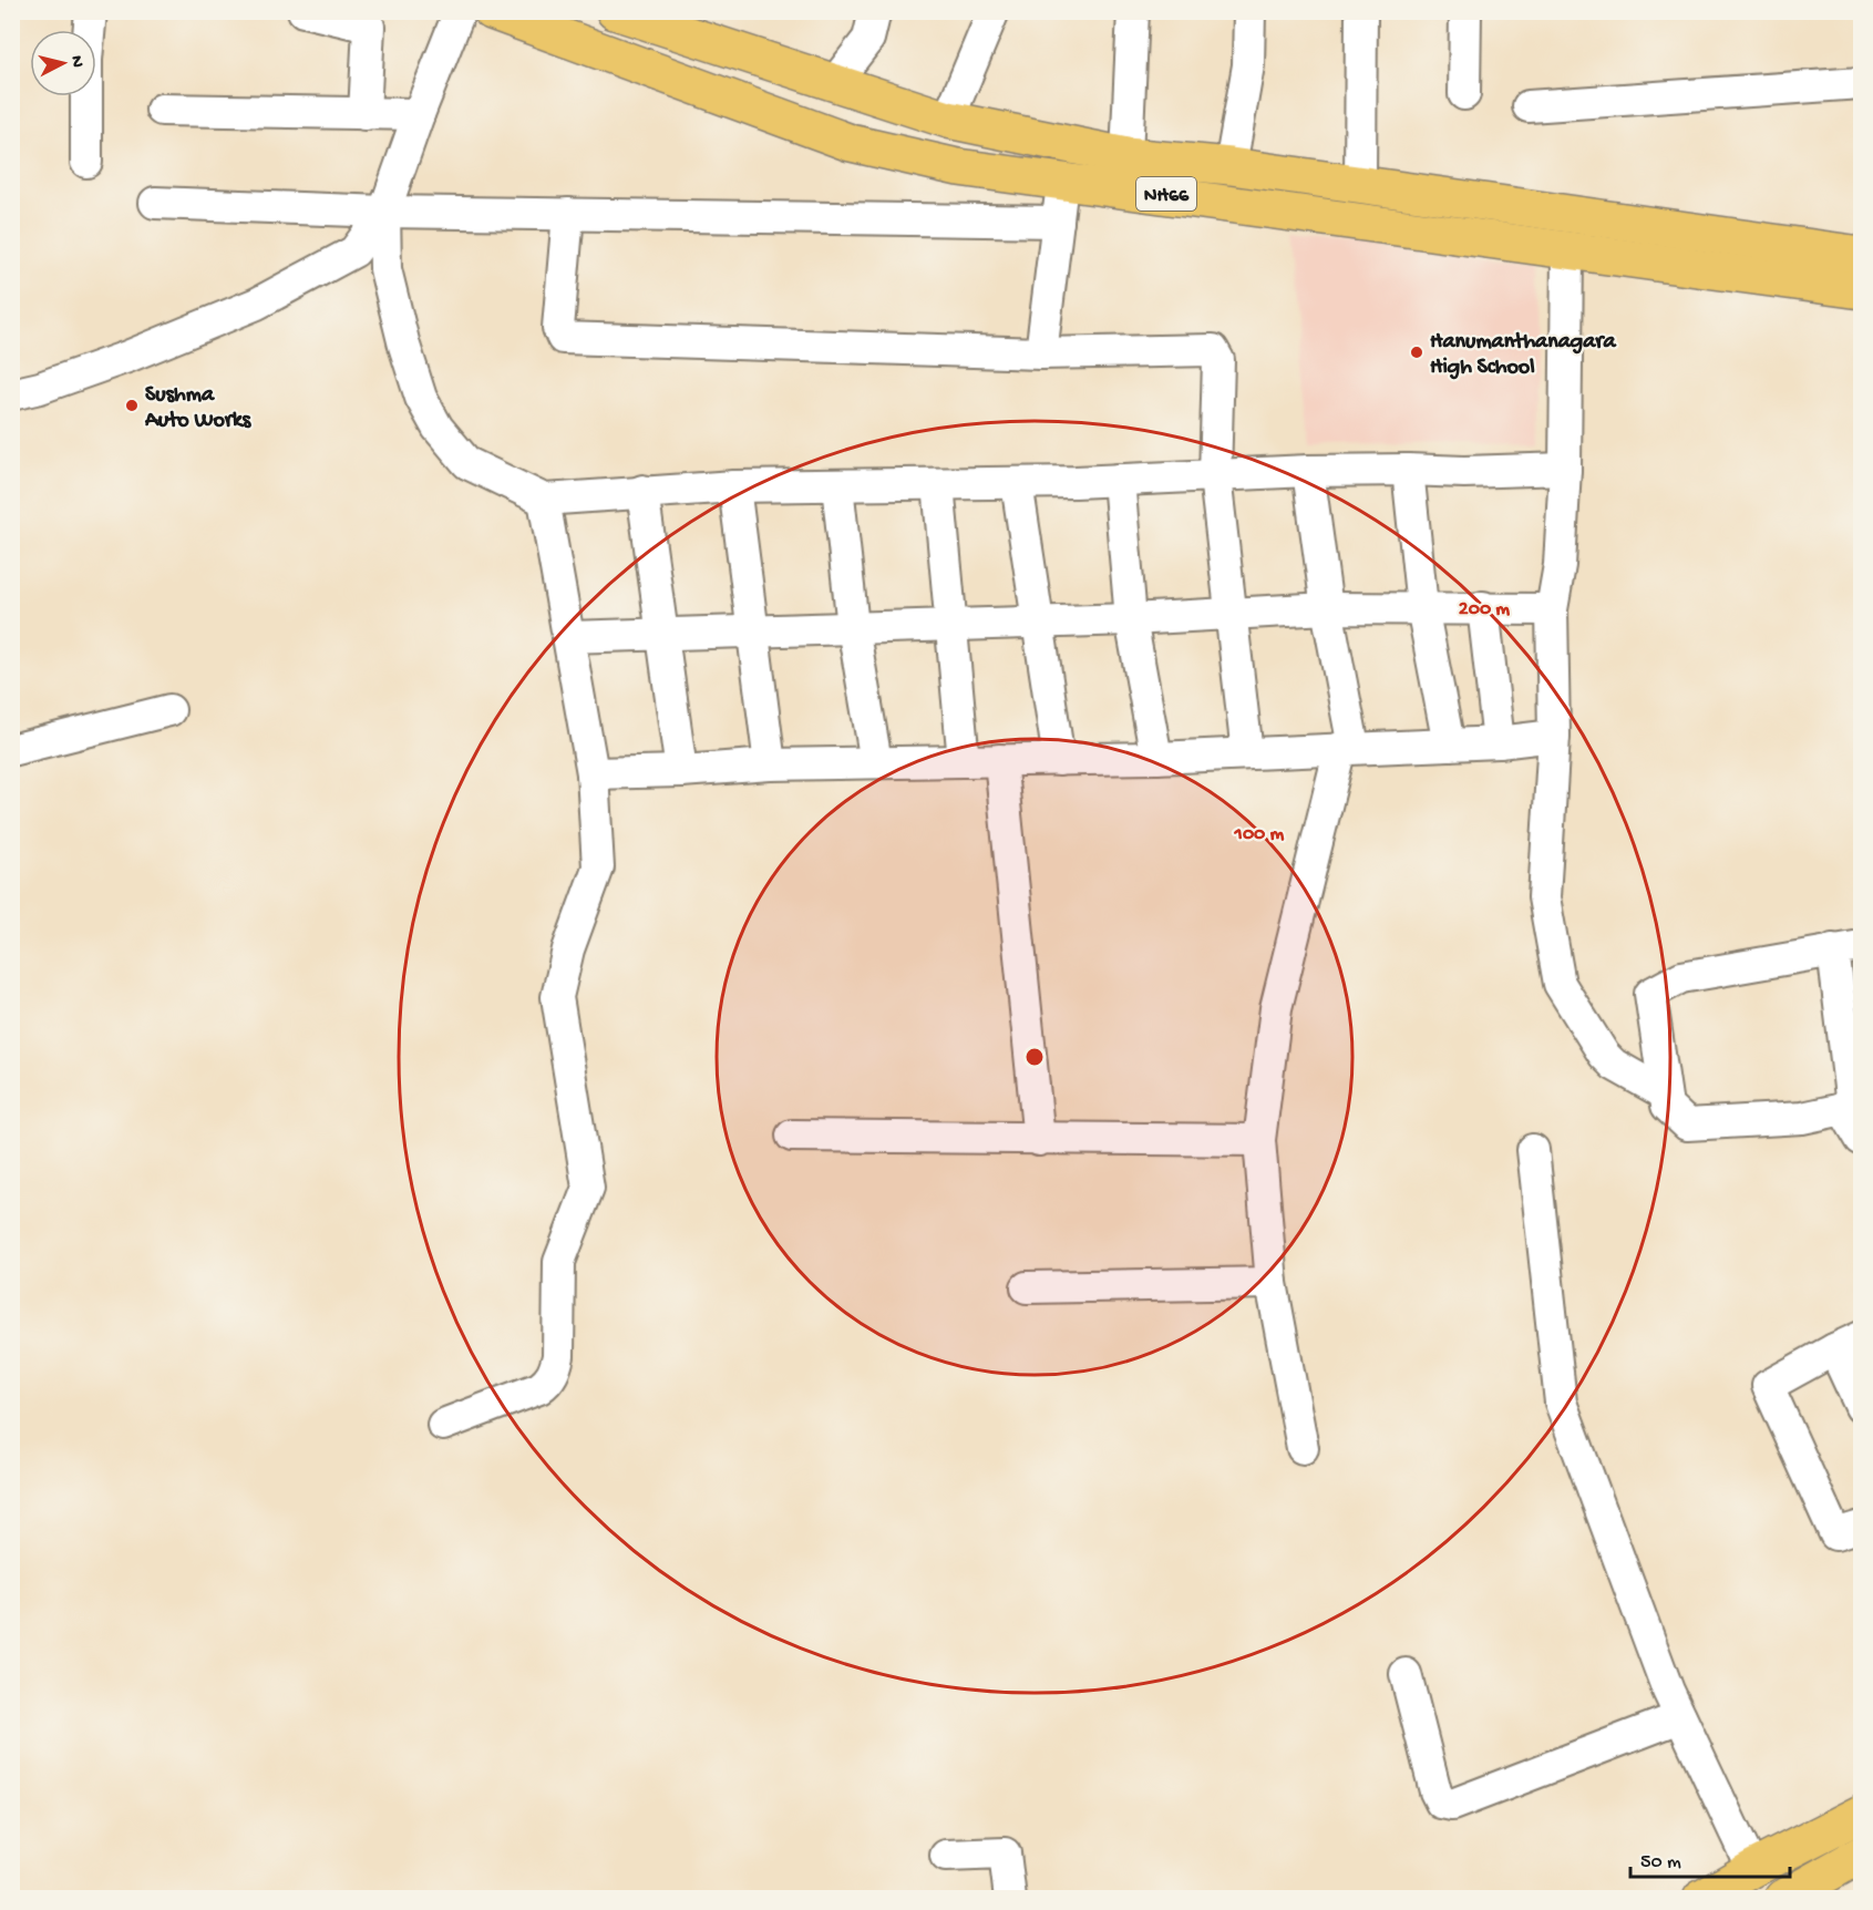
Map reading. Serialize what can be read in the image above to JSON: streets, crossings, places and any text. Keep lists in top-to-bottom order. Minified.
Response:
{"streets":{"main road":["NH66"]},"places":["Hanumanthanagara High School","Sushma Auto Works"],"scale_bar":"50 m","north":"right","rings":["200 m","100 m"]}
